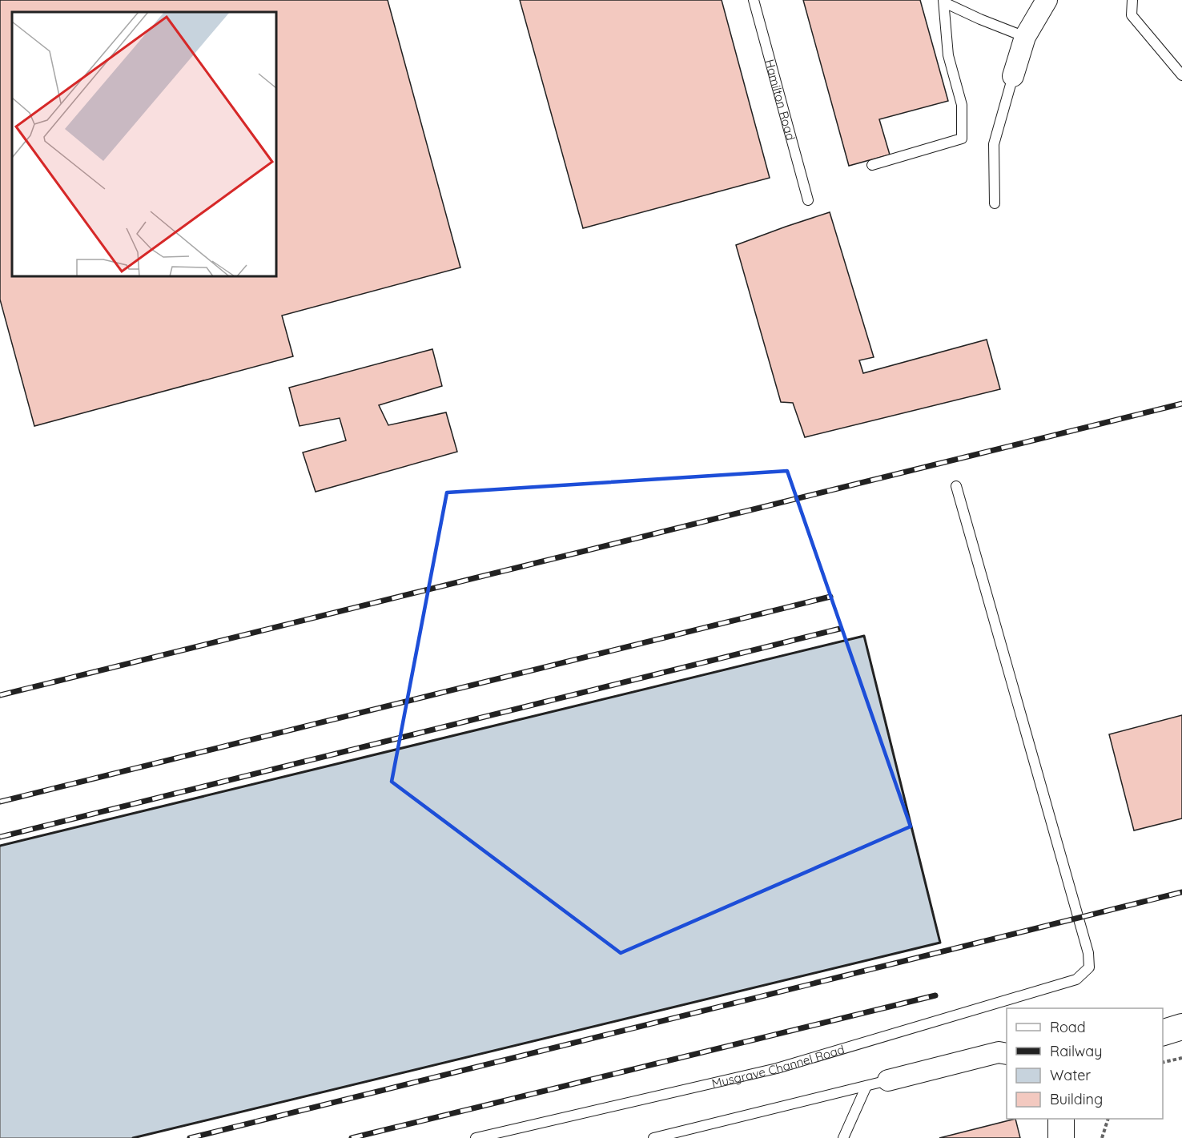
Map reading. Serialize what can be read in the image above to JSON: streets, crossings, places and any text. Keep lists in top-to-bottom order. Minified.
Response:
{"streets":{"lane":["Hamilton Road","Musgrave Channel Road"]},"legend":["Road","Railway","Water","Building"]}
